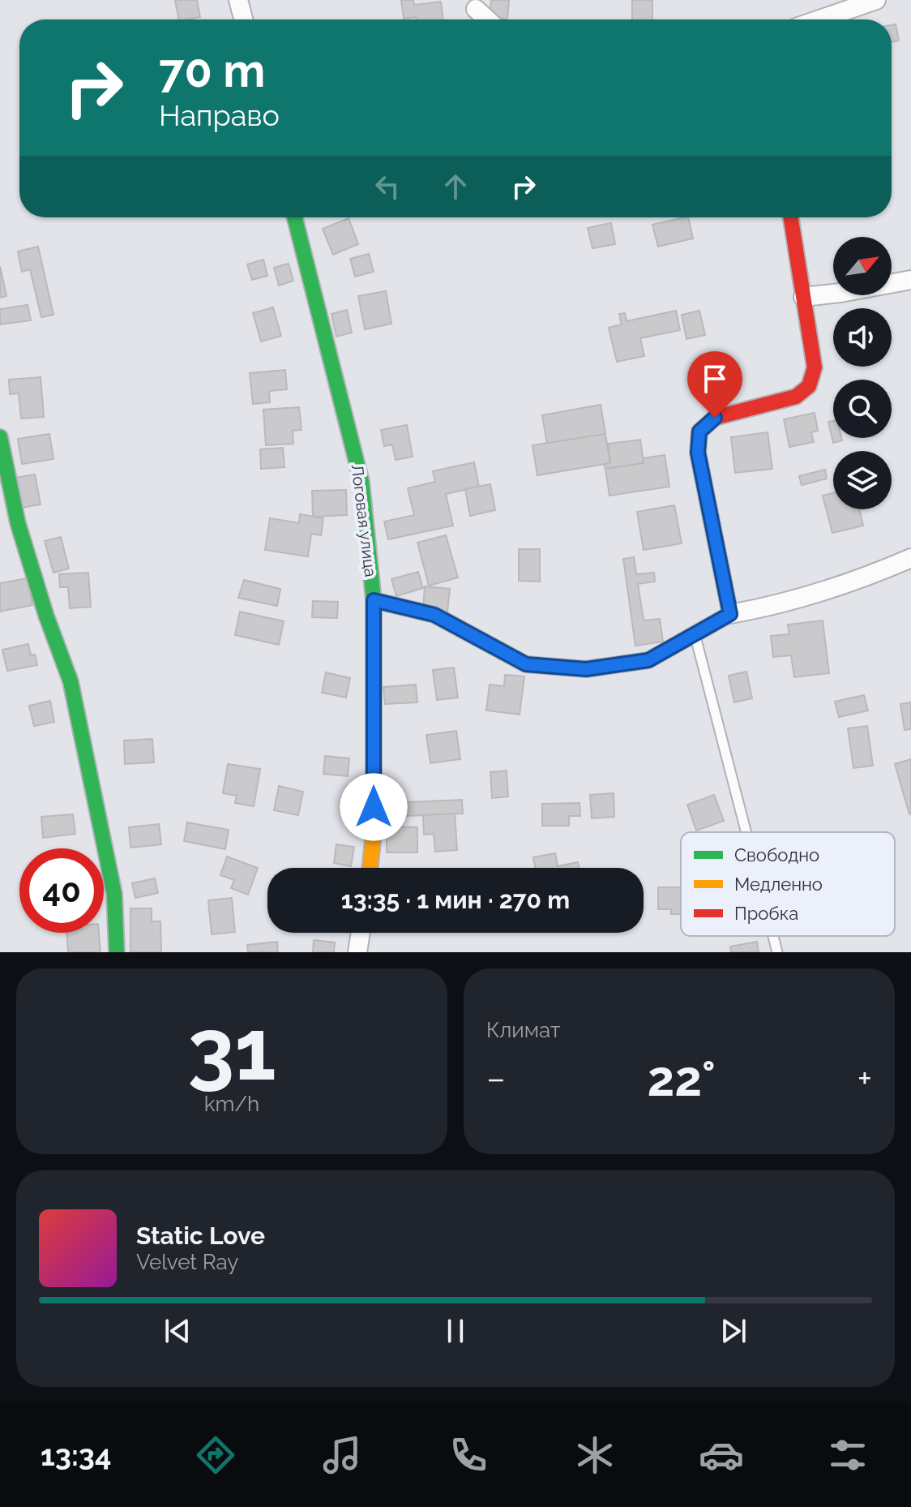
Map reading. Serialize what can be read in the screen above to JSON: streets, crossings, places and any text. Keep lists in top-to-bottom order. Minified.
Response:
{"streets":{"street":["Логовая улица"]},"legend":["Свободно","Медленно","Пробка"],"north":"top right","page":{"turn":["70 m","Направо"],"limit":"40","trip":"13:35 · 1 мин · 270 m","tile":[["31","km/h"],"Климат"],"heat":["−","22°","+"],"song":["Static Love","Velvet Ray"],"tabs":"13:34"}}
